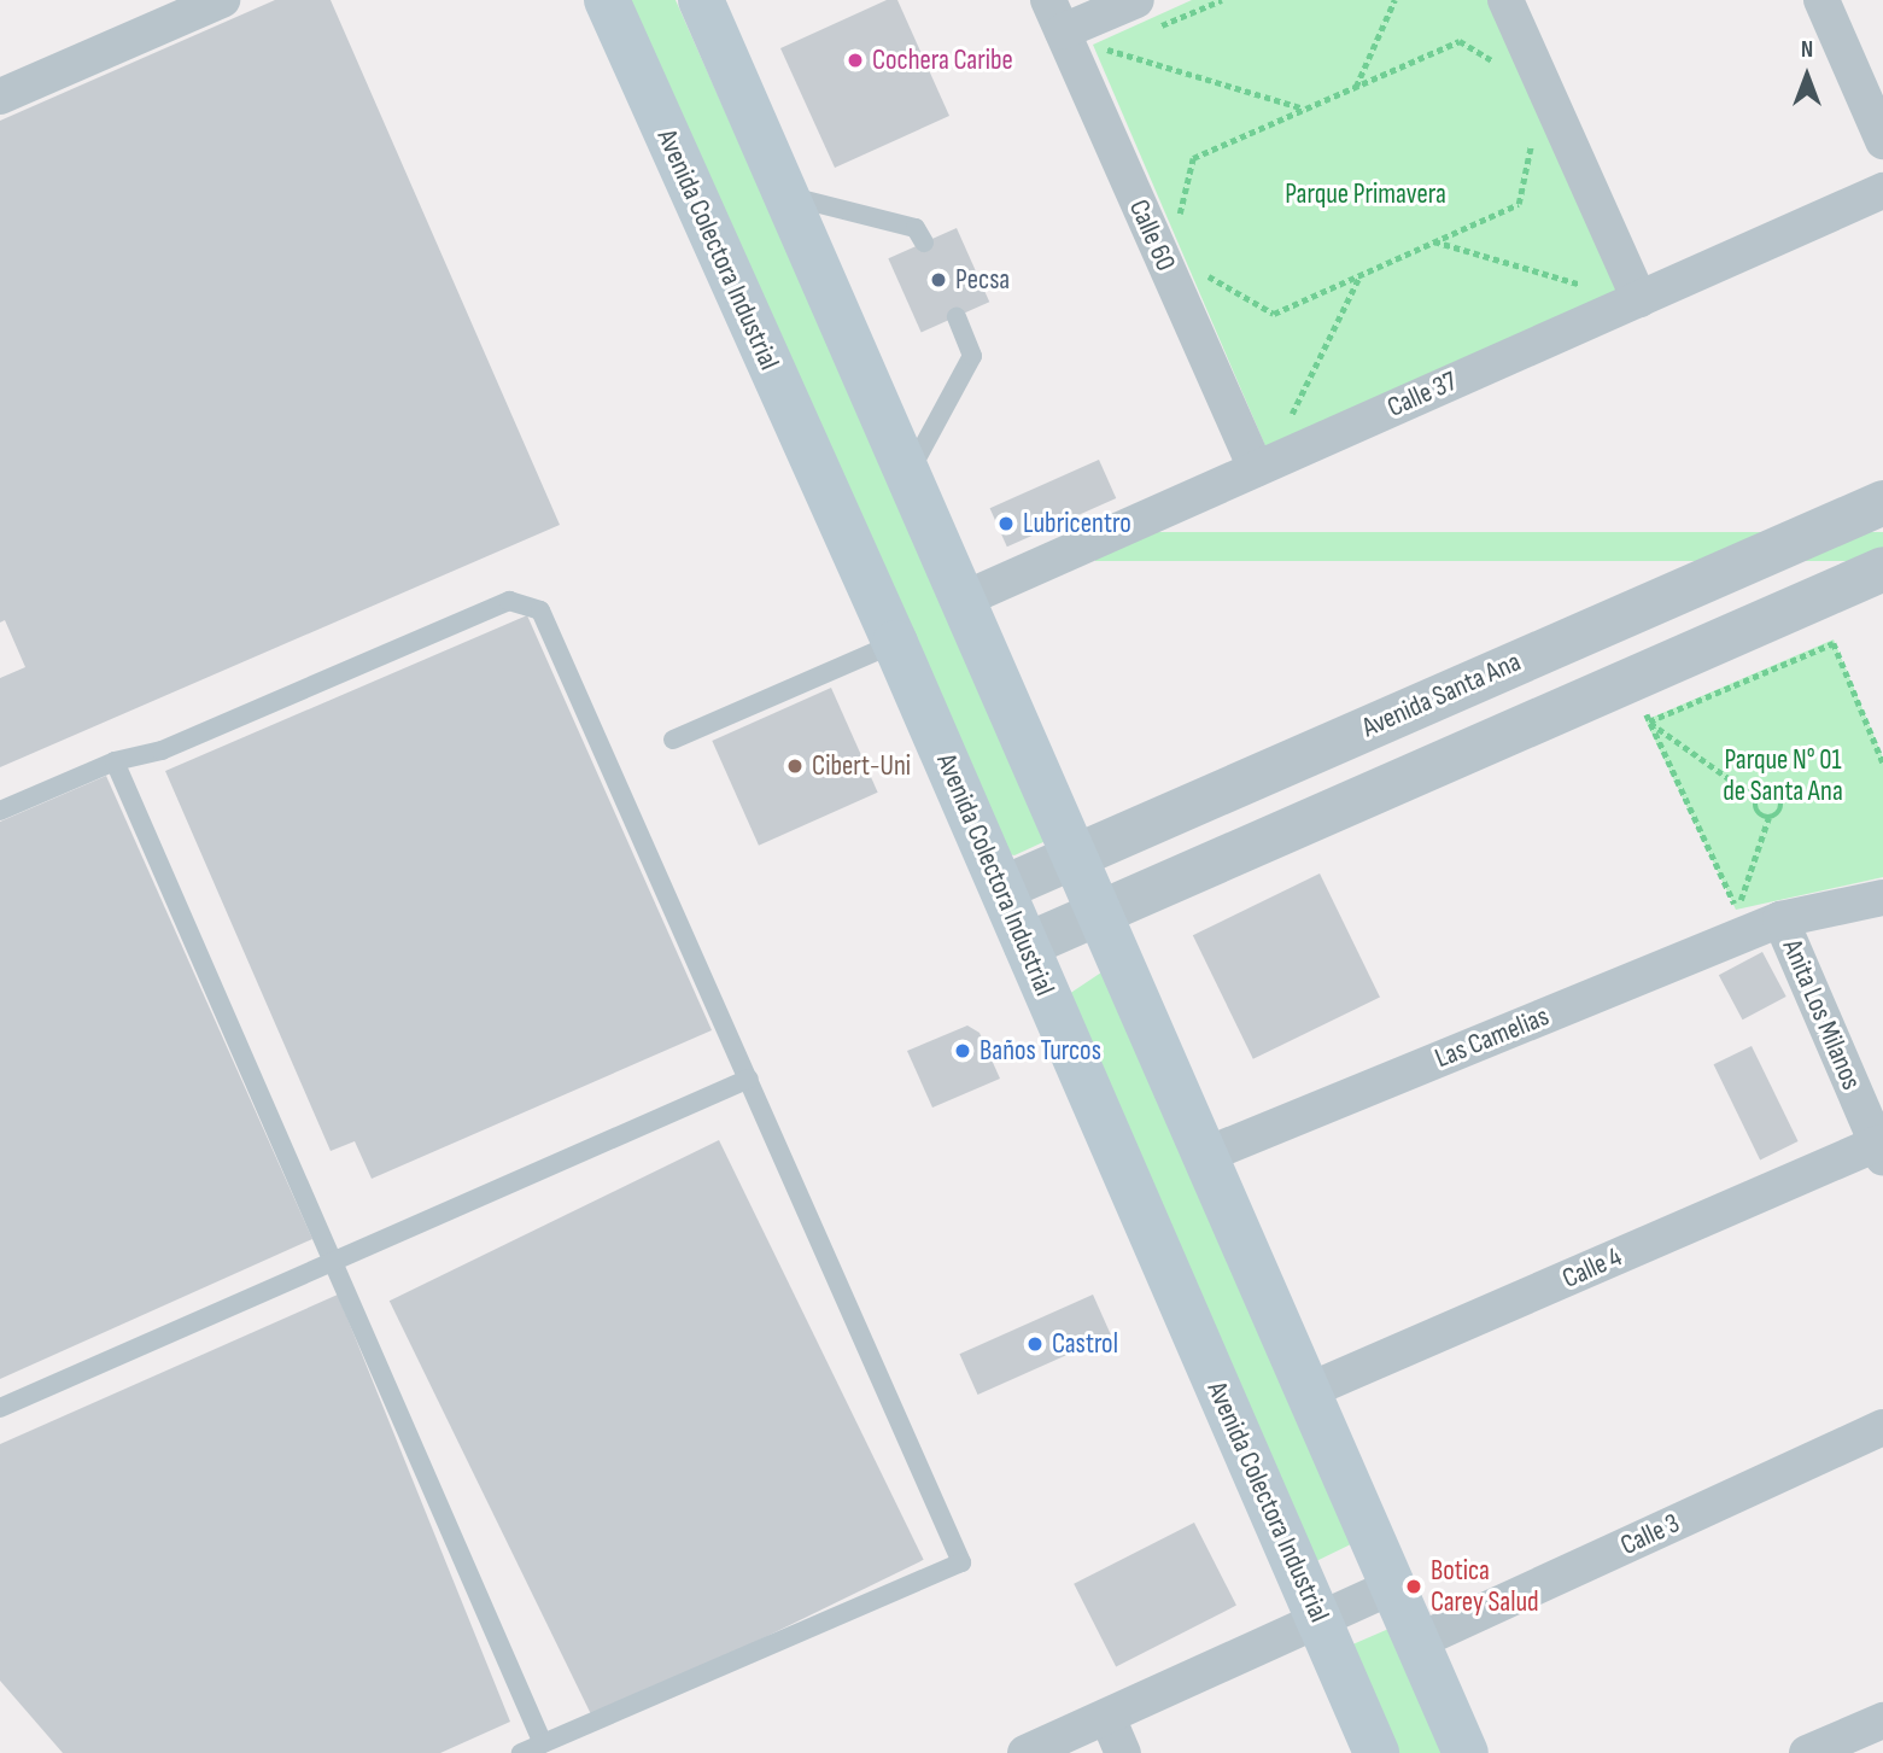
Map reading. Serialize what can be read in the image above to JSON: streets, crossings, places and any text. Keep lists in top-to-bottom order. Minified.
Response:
{"streets":{"main road":["Avenida Colectora Industrial"],"street":["Calle 60","Calle 37","Avenida Santa Ana","Anita Los Milanos","Las Camelias","Calle 4","Calle 3"]},"crossings":[["Calle 60","Calle 37"],["Avenida Colectora Industrial","Avenida Santa Ana"],["Anita Los Milanos","Las Camelias"],["Anita Los Milanos","Calle 4"]],"parks":["Parque Primavera","Parque N° 01 de Santa Ana"],"places":["Cochera Caribe","Pecsa","Lubricentro","Cibert-Uni","Baños Turcos","Castrol","Botica Carey Salud"],"north":"top"}
